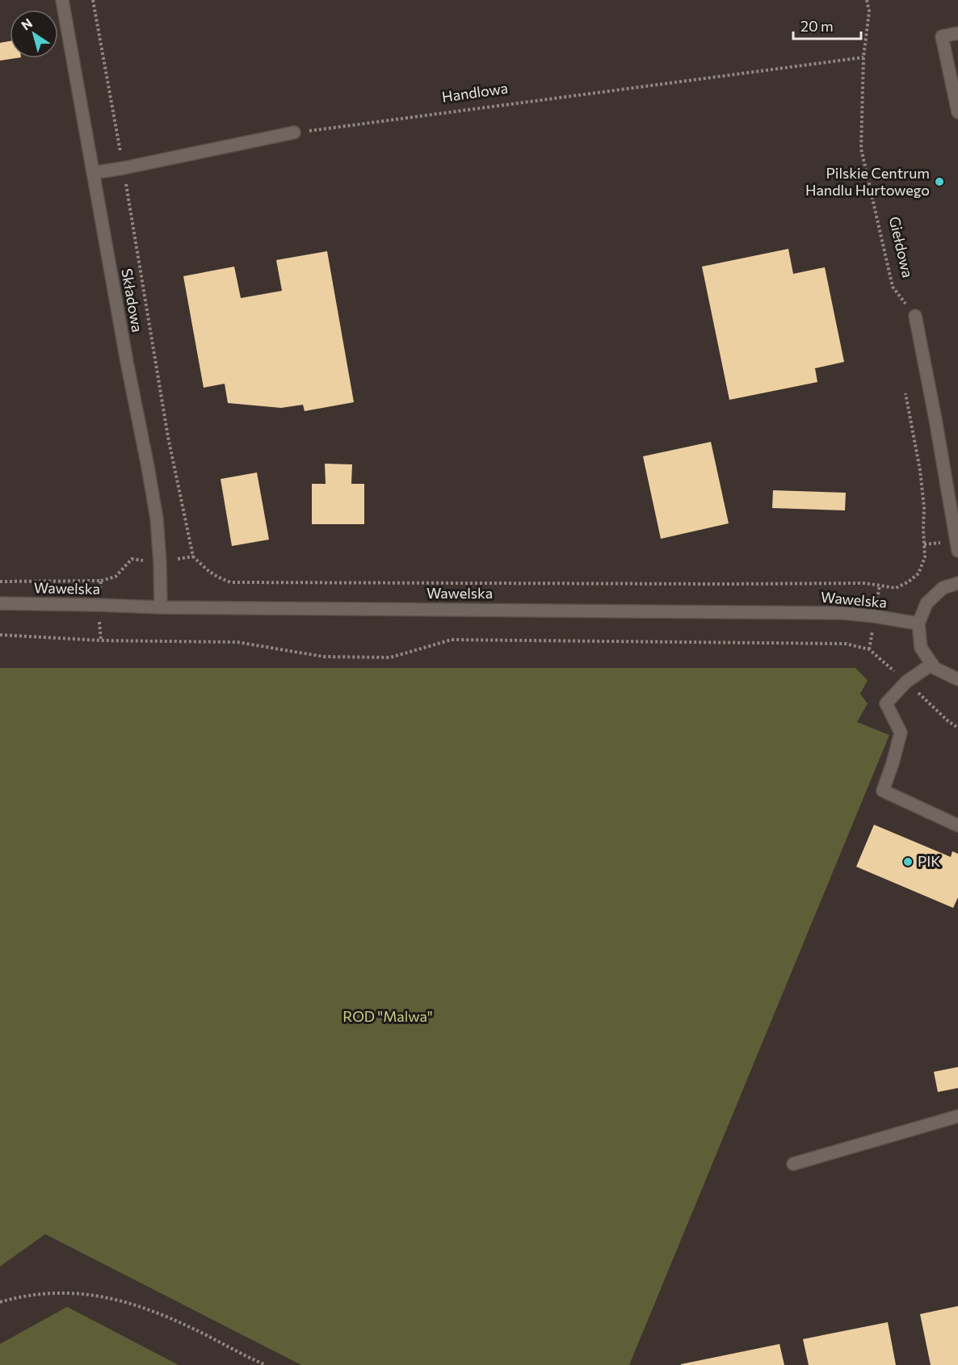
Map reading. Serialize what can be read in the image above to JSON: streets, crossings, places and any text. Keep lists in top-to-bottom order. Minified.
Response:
{"streets":{"street":["Składowa","Wawelska"],"path":["Handlowa","Giełdowa"]},"crossings":[["Handlowa","Giełdowa"],["Składowa","Wawelska"]],"parks":["ROD \"Malwa\""],"places":["Pilskie Centrum Handlu Hurtowego","PIK"],"scale_bar":"20 m","north":"top left"}
